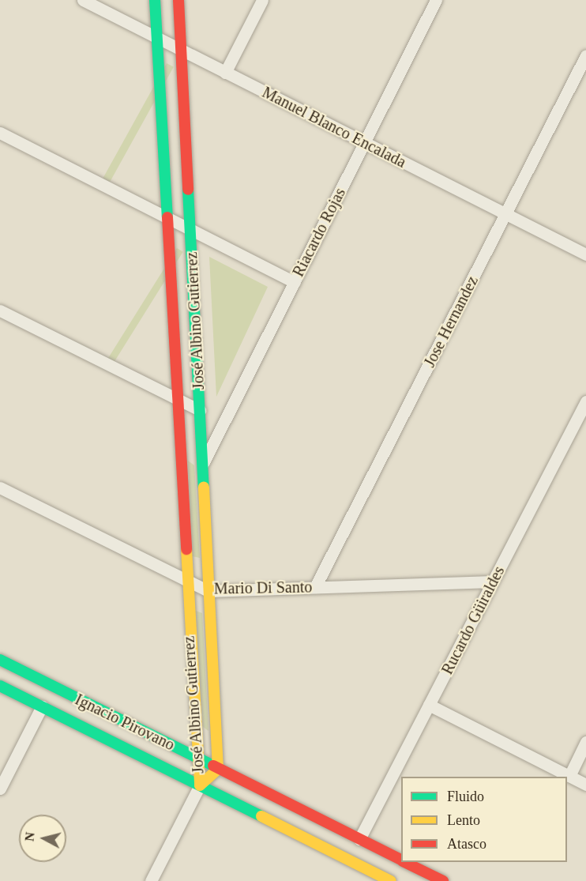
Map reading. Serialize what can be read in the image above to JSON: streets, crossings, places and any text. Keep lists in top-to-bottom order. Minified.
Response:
{"streets":{"street":["Manuel Blanco Encalada","Riacardo Rojas","José Albino Gutierrez","Jose Hernandez","Mario Di Santo","Rucardo Güiraldes","Ignacio Pirovano"]},"crossings":[["Manuel Blanco Encalada","Riacardo Rojas"],["Manuel Blanco Encalada","José Albino Gutierrez"],["Manuel Blanco Encalada","Jose Hernandez"],["Riacardo Rojas","José Albino Gutierrez"],["José Albino Gutierrez","Mario Di Santo"],["José Albino Gutierrez","Ignacio Pirovano"],["Jose Hernandez","Mario Di Santo"],["Mario Di Santo","Rucardo Güiraldes"],["Rucardo Güiraldes","Ignacio Pirovano"]],"legend":["Fluido","Lento","Atasco"],"north":"left"}
